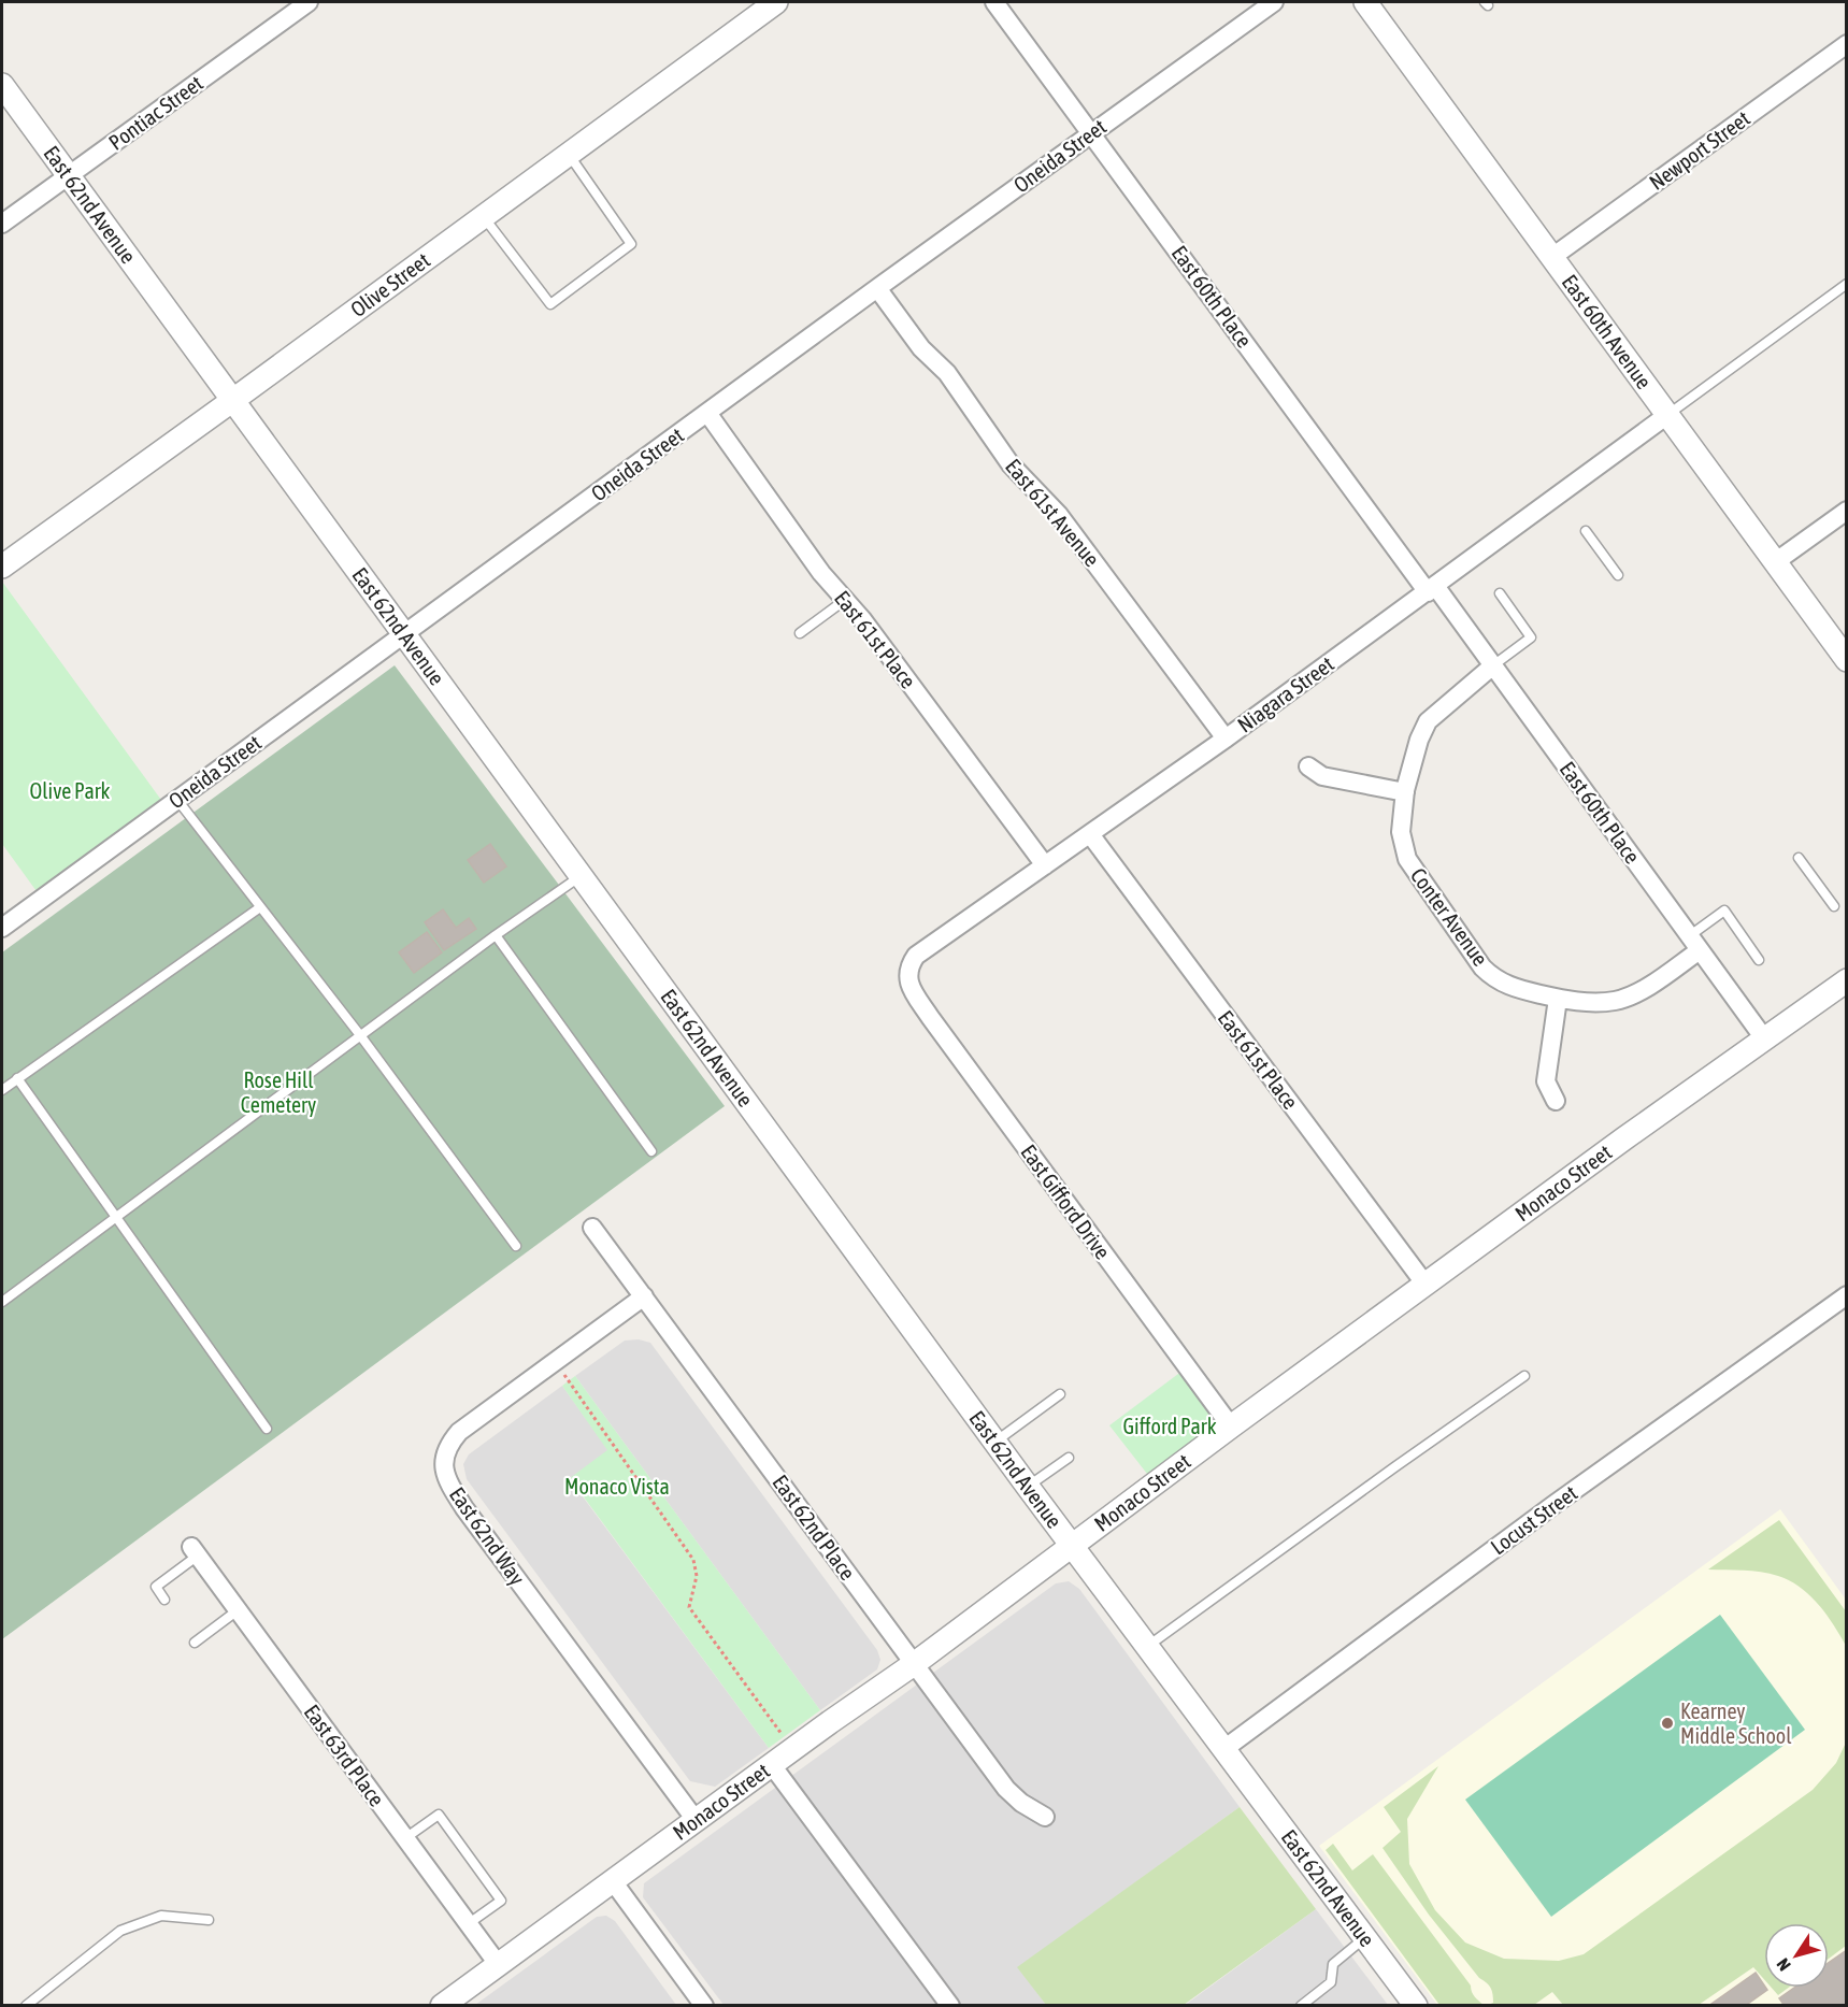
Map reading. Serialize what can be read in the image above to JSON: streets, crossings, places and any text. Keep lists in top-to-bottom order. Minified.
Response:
{"streets":{"street":["Pontiac Street","Newport Street","Oneida Street","East 62nd Avenue","Olive Street","East 60th Place","East 60th Avenue","East 61st Avenue","East 61st Place","Niagara Street","Conter Avenue","Monaco Street","East Gifford Drive","Locust Street","East 62nd Place","East 62nd Way","East 63rd Place"]},"crossings":[["Pontiac Street","East 62nd Avenue"],["Newport Street","East 60th Avenue"],["Oneida Street","East 62nd Avenue"],["Oneida Street","East 60th Place"],["Oneida Street","East 61st Avenue"],["Oneida Street","East 61st Place"],["East 62nd Avenue","Olive Street"],["East 62nd Avenue","Monaco Street"],["East 62nd Avenue","Locust Street"],["East 60th Place","Niagara Street"],["East 60th Place","Conter Avenue"],["East 60th Place","Monaco Street"],["East 60th Avenue","Niagara Street"],["East 61st Avenue","Niagara Street"],["East 61st Place","Niagara Street"],["East 61st Place","Monaco Street"],["Niagara Street","East Gifford Drive"],["Monaco Street","East Gifford Drive"],["Monaco Street","East 62nd Place"],["Monaco Street","East 62nd Way"],["Monaco Street","East 63rd Place"],["East 62nd Place","East 62nd Way"]],"parks":["Olive Park","Rose Hill Cemetery","Gifford Park","Monaco Vista"],"places":["Kearney Middle School"],"north":"bottom left"}
